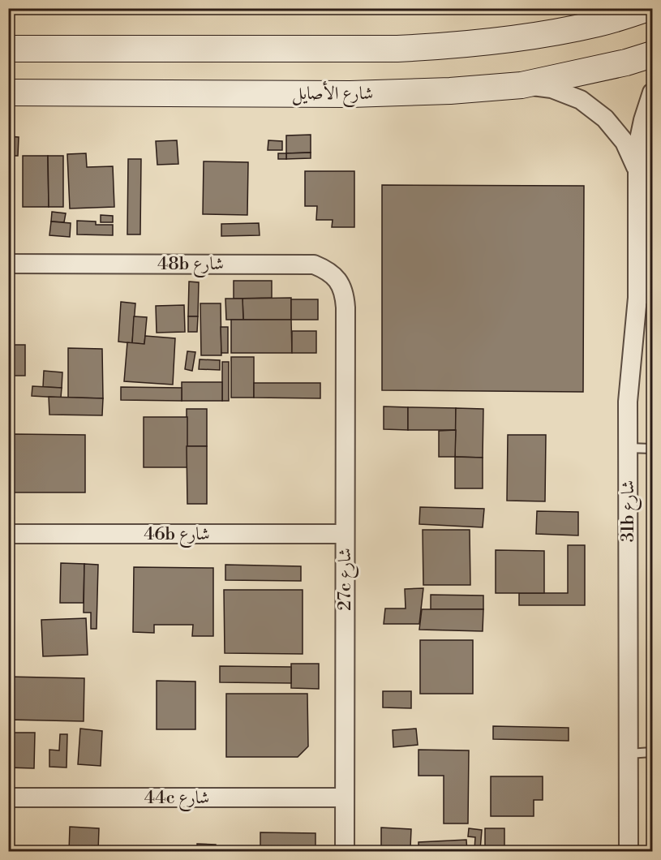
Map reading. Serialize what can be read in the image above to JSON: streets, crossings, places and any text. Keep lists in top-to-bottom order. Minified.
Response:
{"streets":{"main road":["شارع الأصايل"],"street":["48b شارع","31b شارع","46b شارع","27c شارع","44c شارع"]},"crossings":[["شارع الأصايل","31b شارع"],["48b شارع","27c شارع"],["46b شارع","27c شارع"],["27c شارع","44c شارع"]]}
